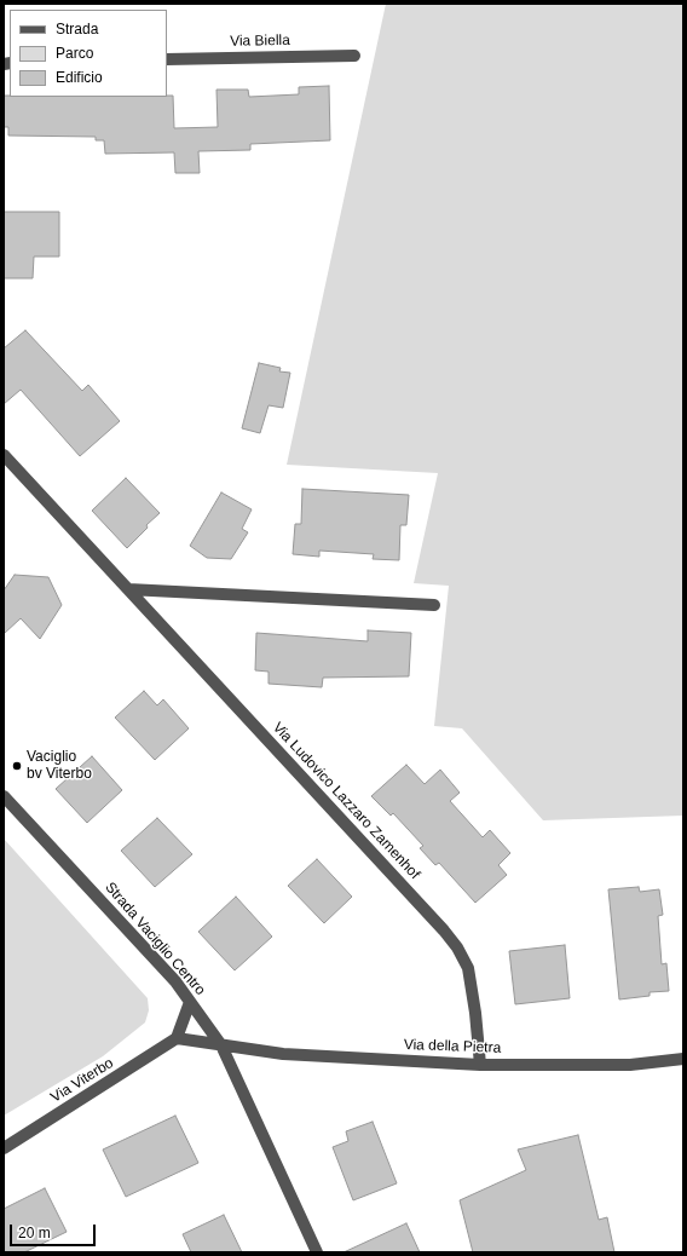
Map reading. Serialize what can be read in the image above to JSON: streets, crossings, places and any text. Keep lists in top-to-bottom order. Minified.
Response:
{"streets":{"street":["Via Biella","Via Ludovico Lazzaro Zamenhof","Strada Vaciglio Centro","Via della Pietra","Via Viterbo"]},"crossings":[["Via Ludovico Lazzaro Zamenhof","Via della Pietra"],["Strada Vaciglio Centro","Via della Pietra"]],"places":["Vaciglio bv Viterbo"],"legend":["Strada","Parco","Edificio"],"scale_bar":"20 m"}
